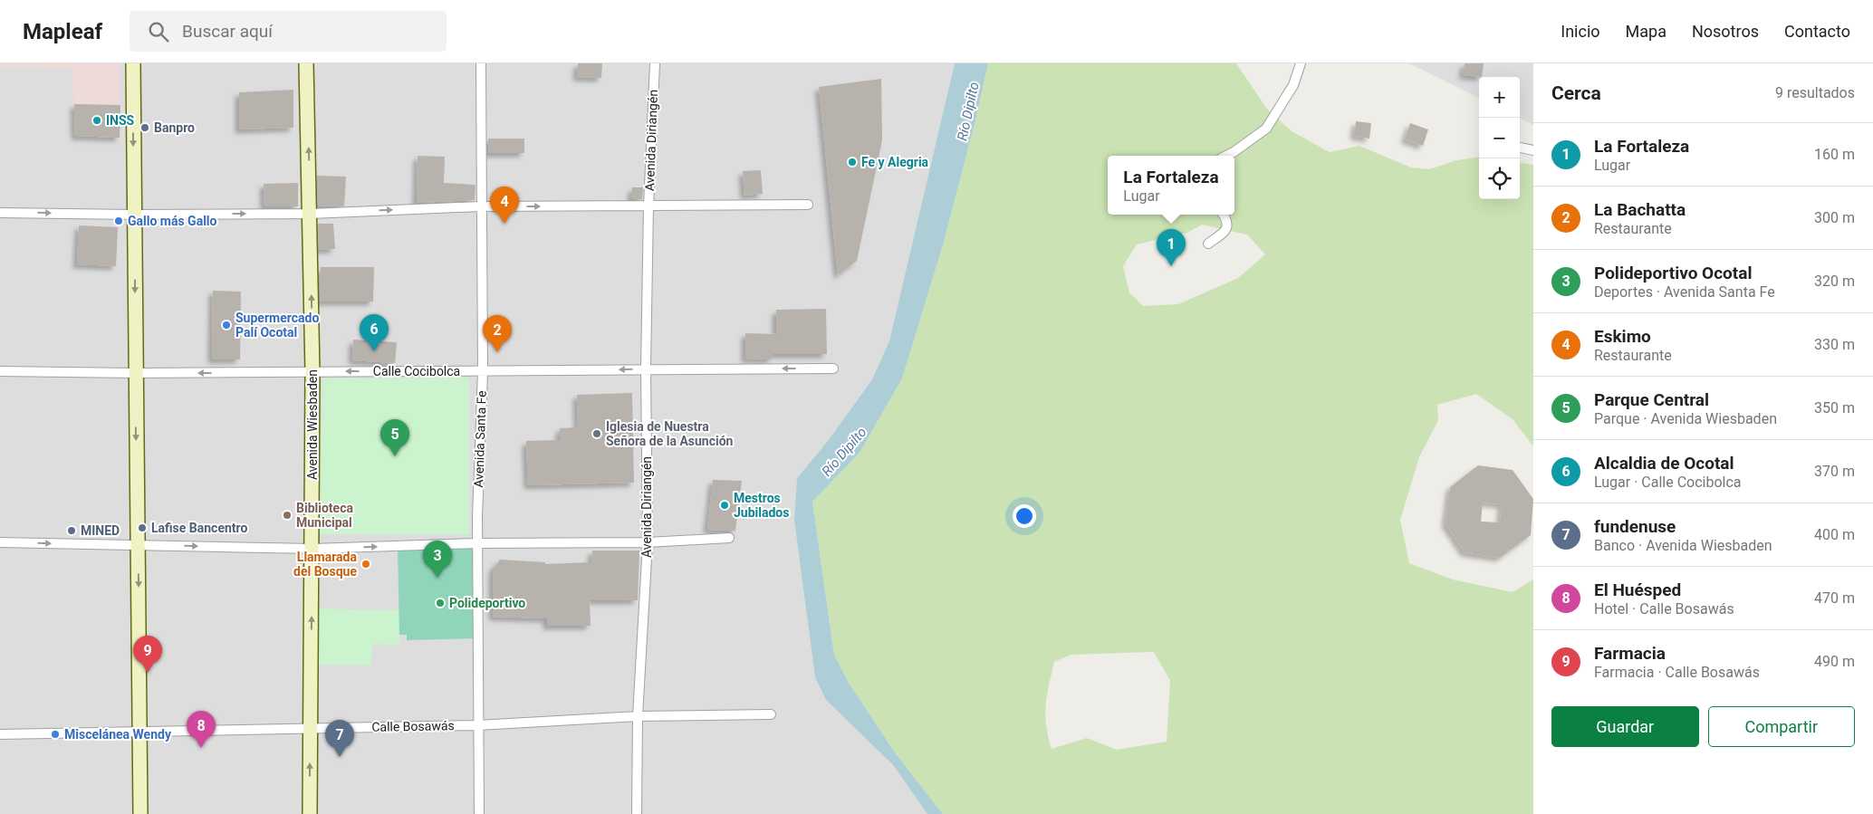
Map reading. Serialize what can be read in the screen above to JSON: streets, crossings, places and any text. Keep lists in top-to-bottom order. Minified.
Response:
{"streets":{"street":["Avenida Diriangén","Calle Cocibolca","Avenida Wiesbaden","Avenida Santa Fe","Calle Bosawás"]},"crossings":[["Avenida Diriangén","Calle Cocibolca"],["Avenida Diriangén","Calle Bosawás"],["Calle Cocibolca","Avenida Wiesbaden"],["Calle Cocibolca","Avenida Santa Fe"],["Avenida Wiesbaden","Calle Bosawás"],["Avenida Santa Fe","Calle Bosawás"]],"one_way":["Calle Cocibolca","Avenida Wiesbaden"],"water":["Río Dipilto"],"places":["INSS","Banpro","Fe y Alegria","Gallo más Gallo","Supermercado Palí Ocotal","Iglesia de Nuestra Señora de la Asunción","Mestros Jubilados","Biblioteca Municipal","Lafise Bancentro","MINED","Llamarada del Bosque","Polideportivo","Miscelánea Wendy"],"page":{"header":"Mapleaf","search":"Buscar aquí","nav":["Inicio","Mapa","Nosotros","Contacto"],"heading":["Cerca","9 resultados"],"map_buttons":["+","−"],"list":[{"mark":"1","name":"La Fortaleza","note":"Lugar","value":"160 m"},{"mark":"2","name":"La Bachatta","note":"Restaurante","value":"300 m"},{"mark":"3","name":"Polideportivo Ocotal","note":"Deportes · Avenida Santa Fe","value":"320 m"},{"mark":"4","name":"Eskimo","note":"Restaurante","value":"330 m"},{"mark":"5","name":"Parque Central","note":"Parque · Avenida Wiesbaden","value":"350 m"},{"mark":"6","name":"Alcaldia de Ocotal","note":"Lugar · Calle Cocibolca","value":"370 m"},{"mark":"7","name":"fundenuse","note":"Banco · Avenida Wiesbaden","value":"400 m"},{"mark":"8","name":"El Huésped","note":"Hotel · Calle Bosawás","value":"470 m"},{"mark":"9","name":"Farmacia","note":"Farmacia · Calle Bosawás","value":"490 m"}],"popup":["La Fortaleza","Lugar"],"pins":["4","1","6","2","5","3","9","8","7"],"buttons":["Guardar","Compartir"]}}
